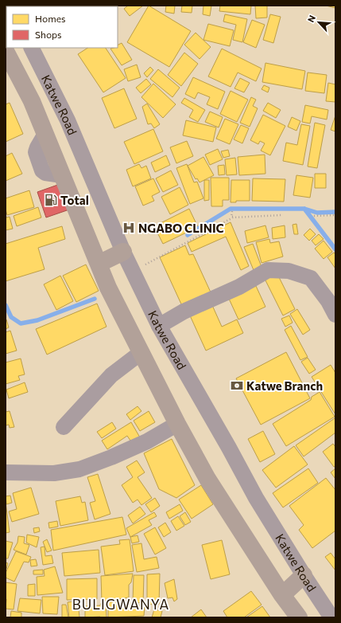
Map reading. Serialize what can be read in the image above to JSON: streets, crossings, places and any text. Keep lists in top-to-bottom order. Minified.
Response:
{"streets":{"highway":["Katwe Road"]},"districts":["BULIGWANYA"],"places":{"fuel station":["Total"],"hospital":["NGABO CLINIC"],"bank":["Katwe Branch"]},"legend":["Homes","Shops"],"north":"top left"}
